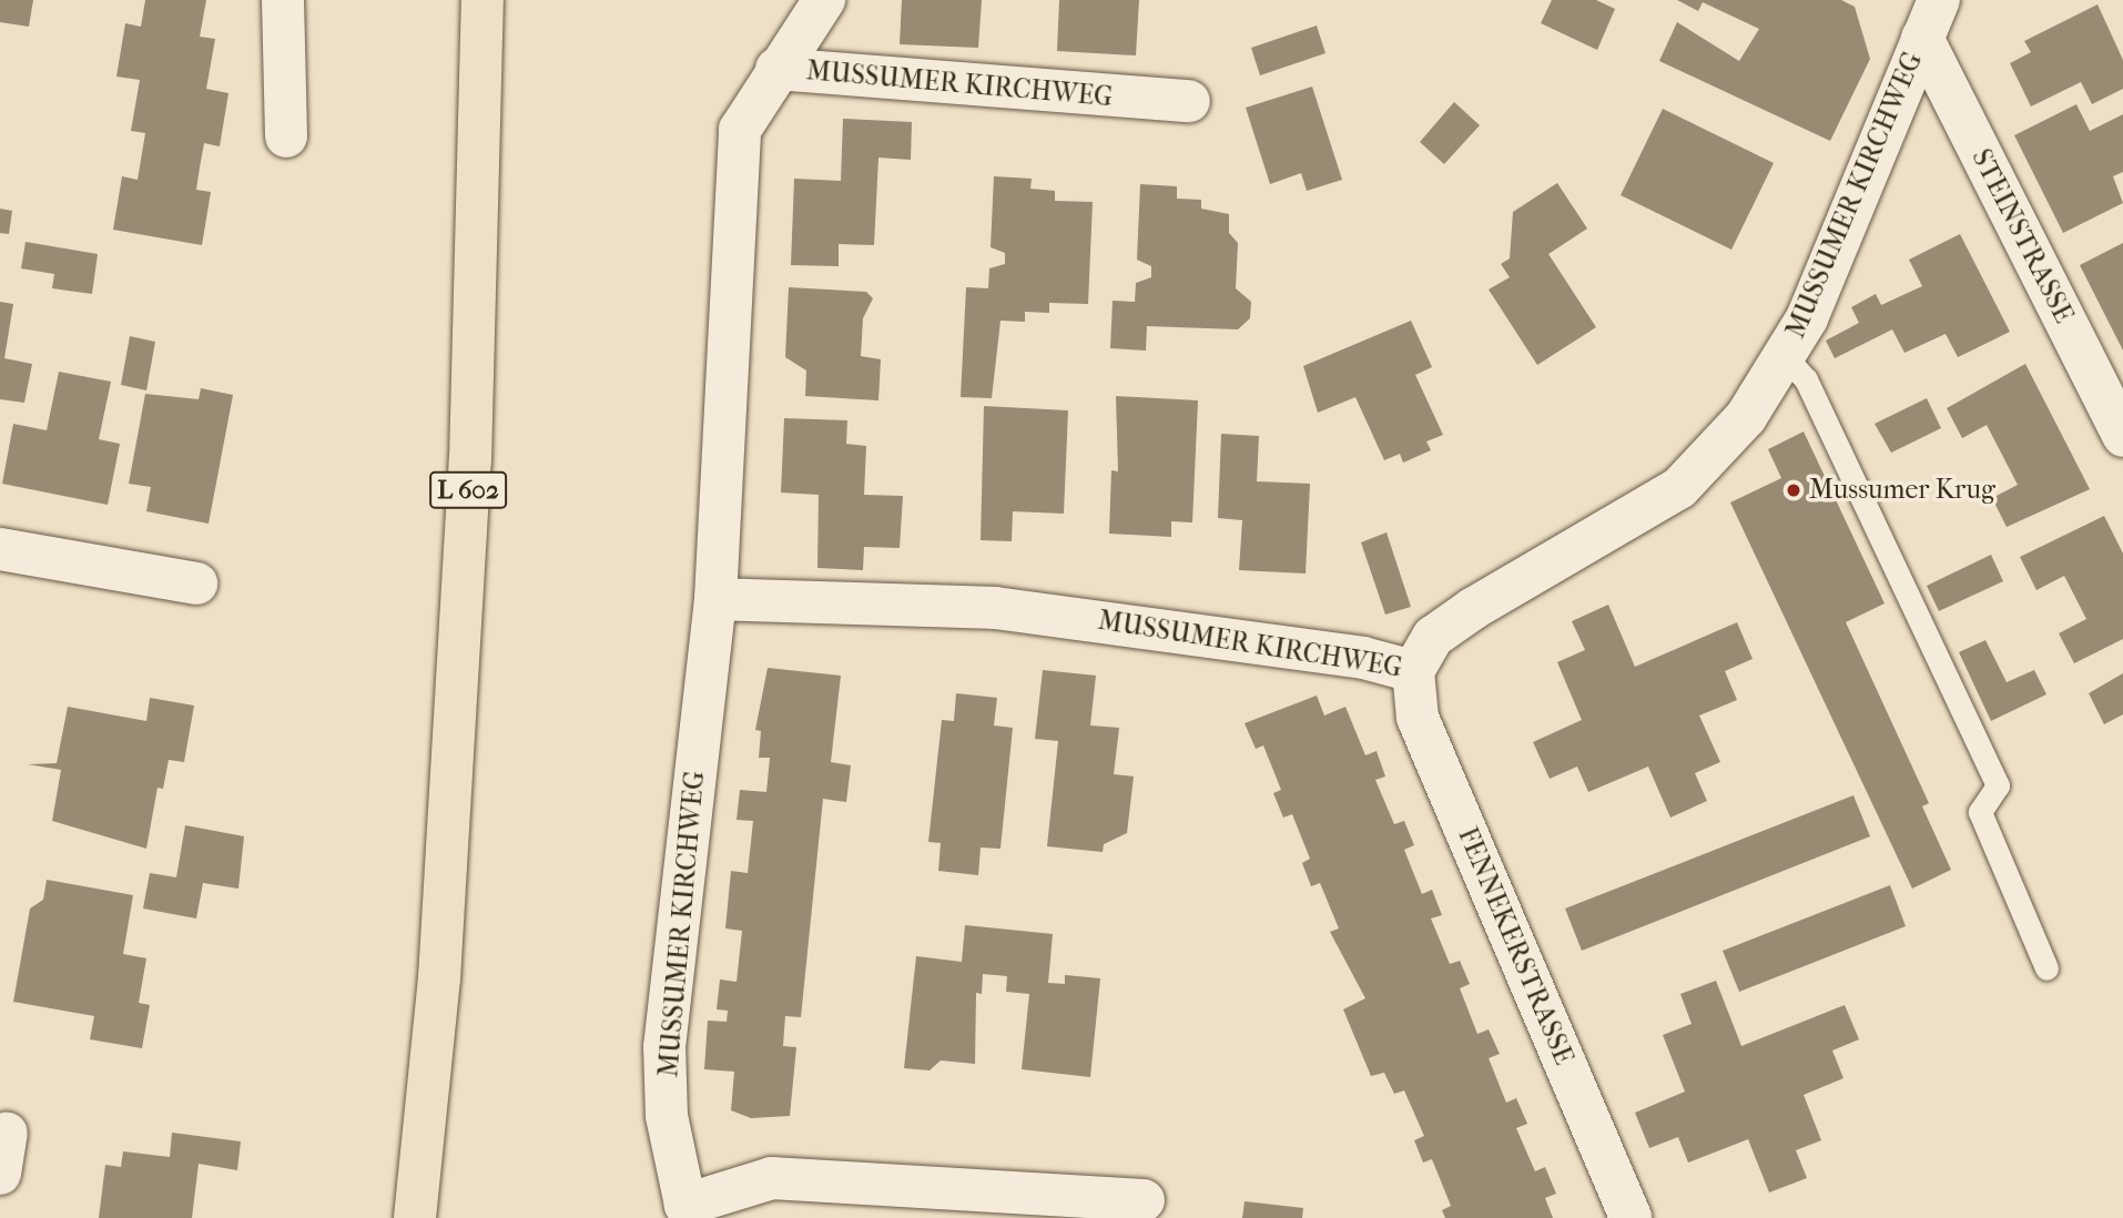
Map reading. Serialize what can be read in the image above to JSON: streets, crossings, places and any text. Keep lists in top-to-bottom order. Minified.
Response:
{"streets":{"main road":["L 602"],"street":["MUSSUMER KIRCHWEG","STEINSTRASSE","FENNEKERSTRASSE"]},"crossings":[["MUSSUMER KIRCHWEG","STEINSTRASSE"],["MUSSUMER KIRCHWEG","FENNEKERSTRASSE"]],"places":["Mussumer Krug"]}
